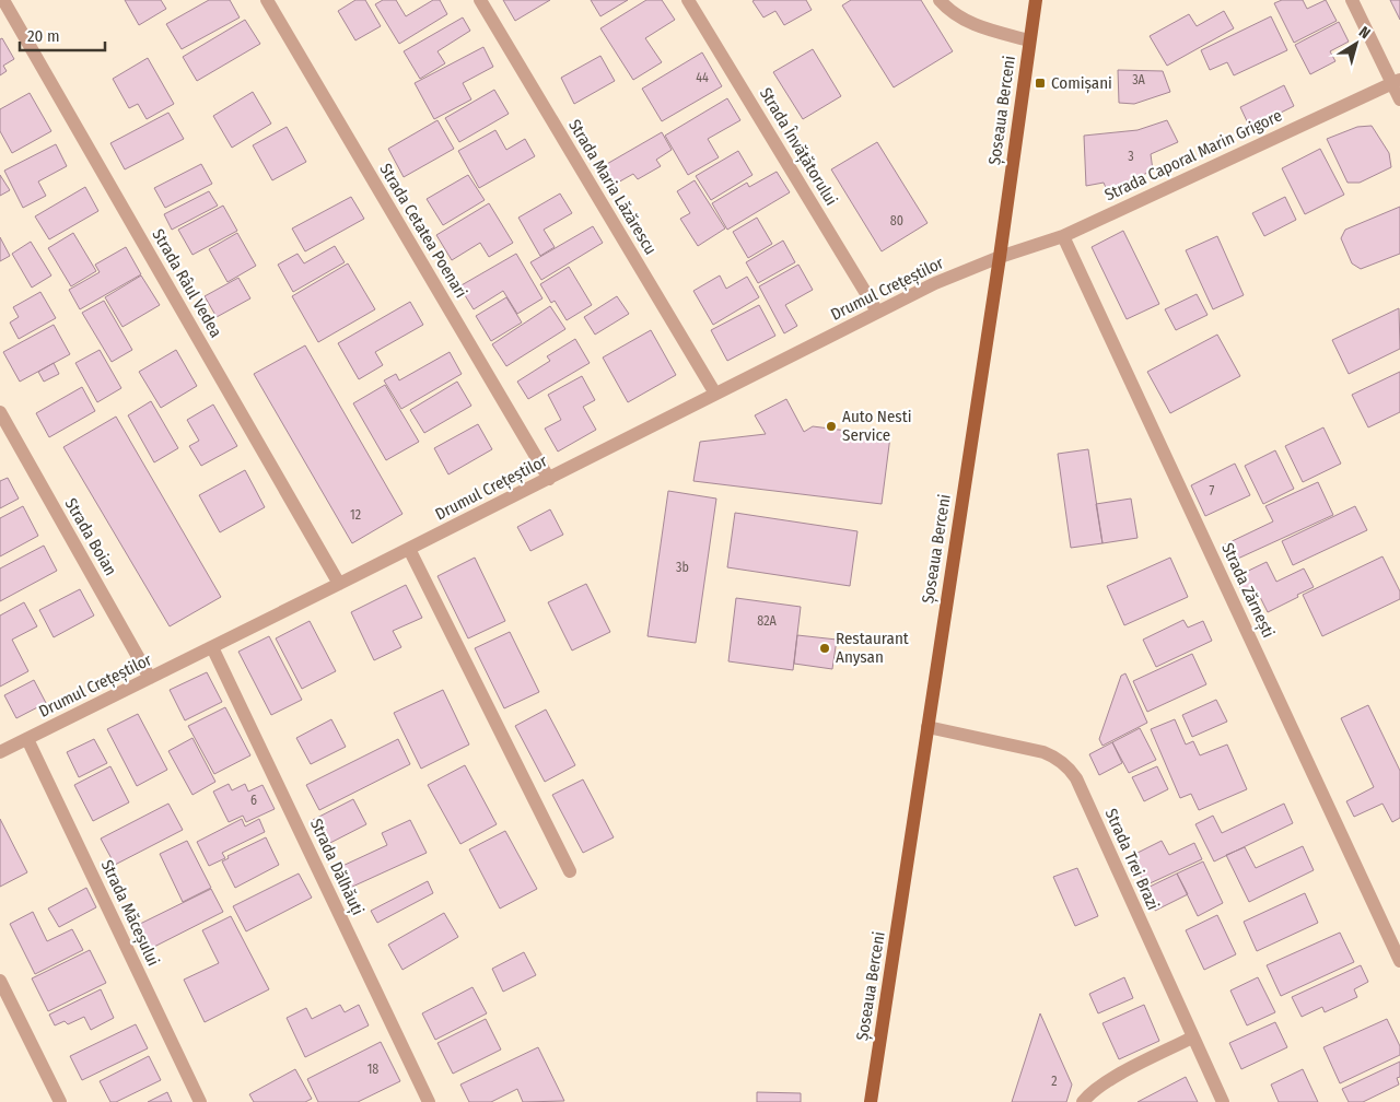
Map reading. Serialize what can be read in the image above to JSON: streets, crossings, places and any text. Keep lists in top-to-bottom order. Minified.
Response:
{"streets":{"main road":["Șoseaua Berceni"],"street":["Strada Învățătorului","Strada Caporal Marin Grigore","Strada Maria Lăzărescu","Strada Cetatea Poenari","Strada Râul Vedea","Drumul Crețeștilor","Strada Boian","Strada Zărnești","Strada Trei Brazi","Strada Dălhăuți","Strada Măceșului"]},"crossings":[["Șoseaua Berceni","Strada Caporal Marin Grigore"],["Șoseaua Berceni","Drumul Crețeștilor"],["Șoseaua Berceni","Strada Trei Brazi"],["Strada Învățătorului","Drumul Crețeștilor"],["Strada Caporal Marin Grigore","Drumul Crețeștilor"],["Strada Caporal Marin Grigore","Strada Zărnești"],["Strada Maria Lăzărescu","Drumul Crețeștilor"],["Strada Cetatea Poenari","Drumul Crețeștilor"],["Strada Râul Vedea","Drumul Crețeștilor"],["Drumul Crețeștilor","Strada Boian"],["Drumul Crețeștilor","Strada Dălhăuți"],["Drumul Crețeștilor","Strada Măceșului"]],"places":{"transit":["Comișani"],"other":["Auto Nesti Service","Restaurant Anysan"]},"house_numbers":["44","3A","3","80","7","12","3b","82A","6","18","2"],"scale_bar":"20 m","north":"top right"}
